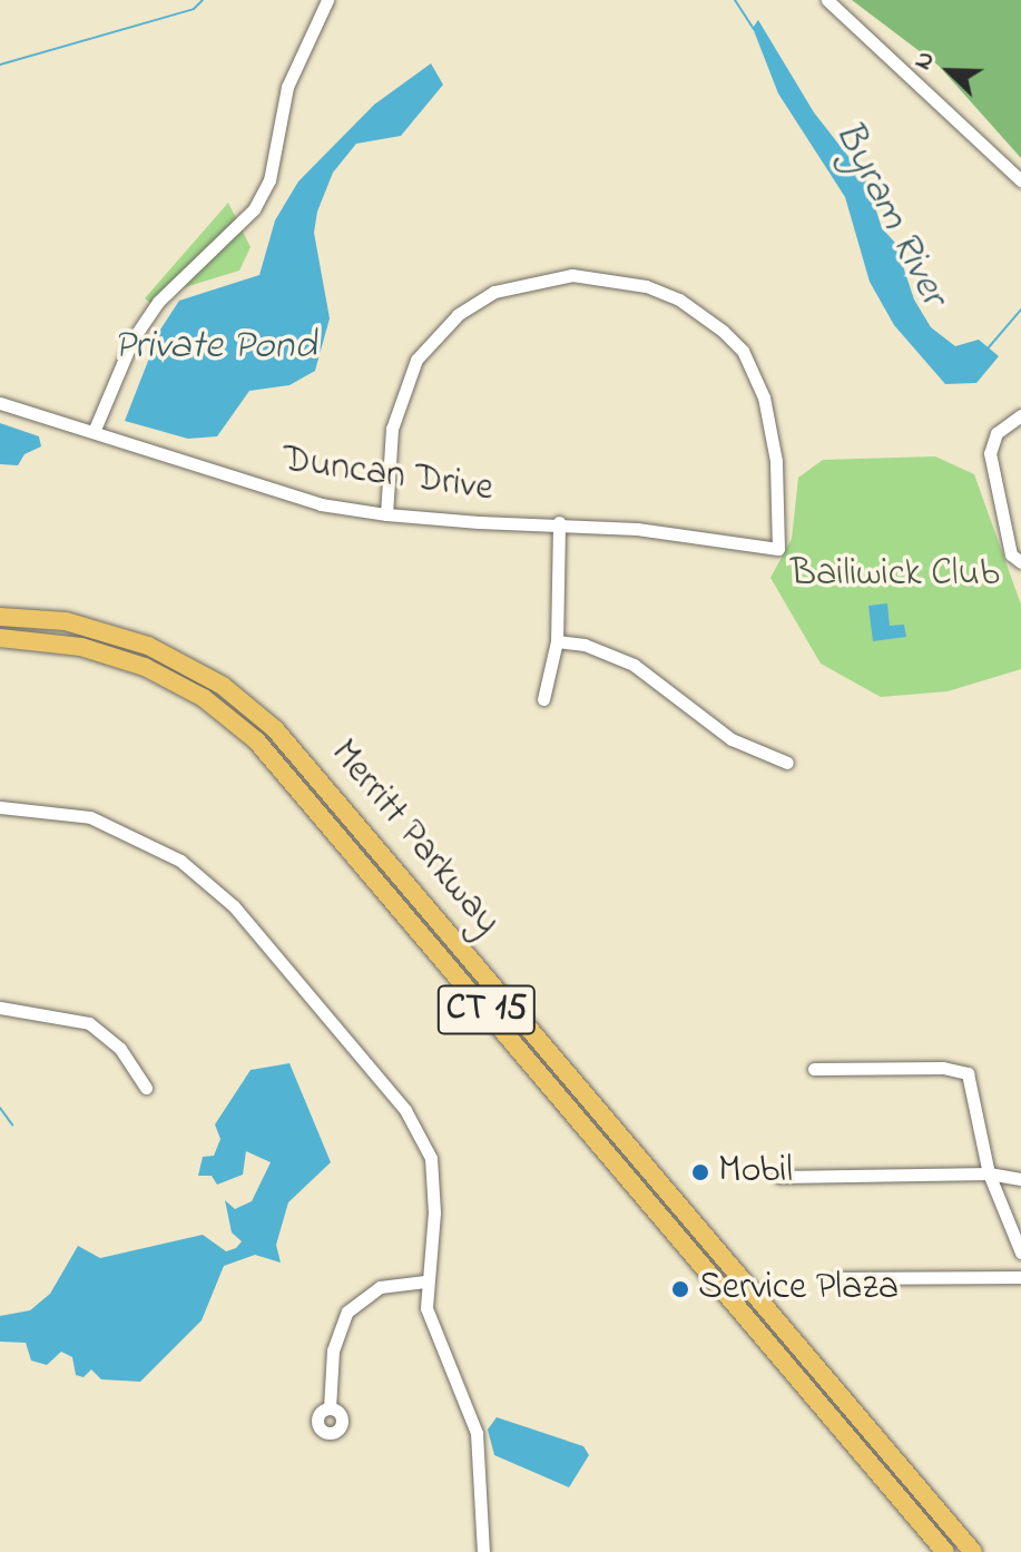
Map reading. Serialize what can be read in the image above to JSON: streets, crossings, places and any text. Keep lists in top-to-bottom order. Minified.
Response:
{"streets":{"highway":["Merritt Parkway","CT 15"],"street":["Duncan Drive"]},"water":["Byram River","Private Pond"],"parks":["Bailiwick Club"],"places":["Mobil","Service Plaza"],"north":"top left"}
